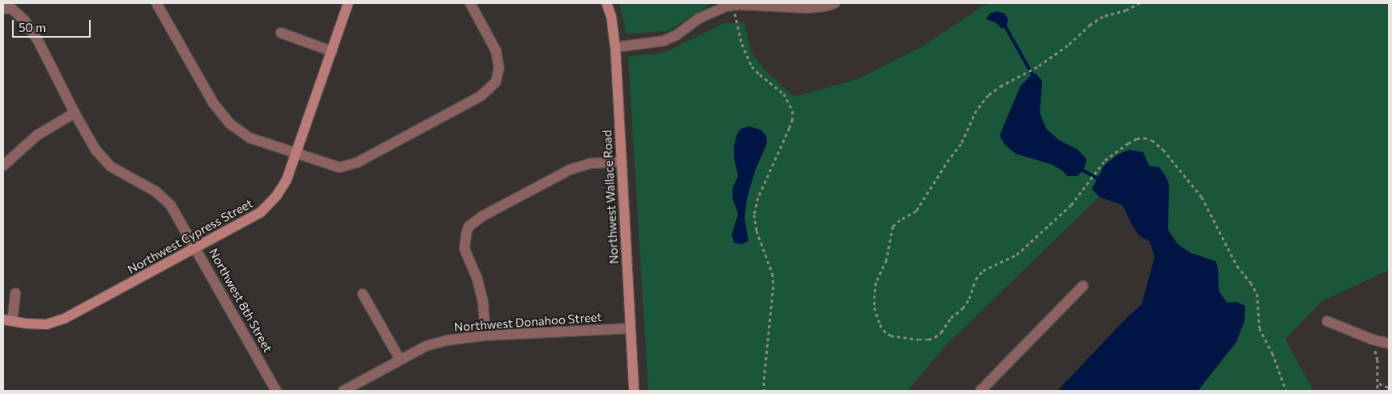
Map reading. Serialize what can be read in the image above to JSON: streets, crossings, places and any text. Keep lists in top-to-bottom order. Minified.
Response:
{"streets":{"street":["Northwest Wallace Road","Northwest Cypress Street","Northwest 8th Street","Northwest Donahoo Street"]},"crossings":[["Northwest Wallace Road","Northwest Donahoo Street"],["Northwest Cypress Street","Northwest 8th Street"]],"scale_bar":"50 m"}
